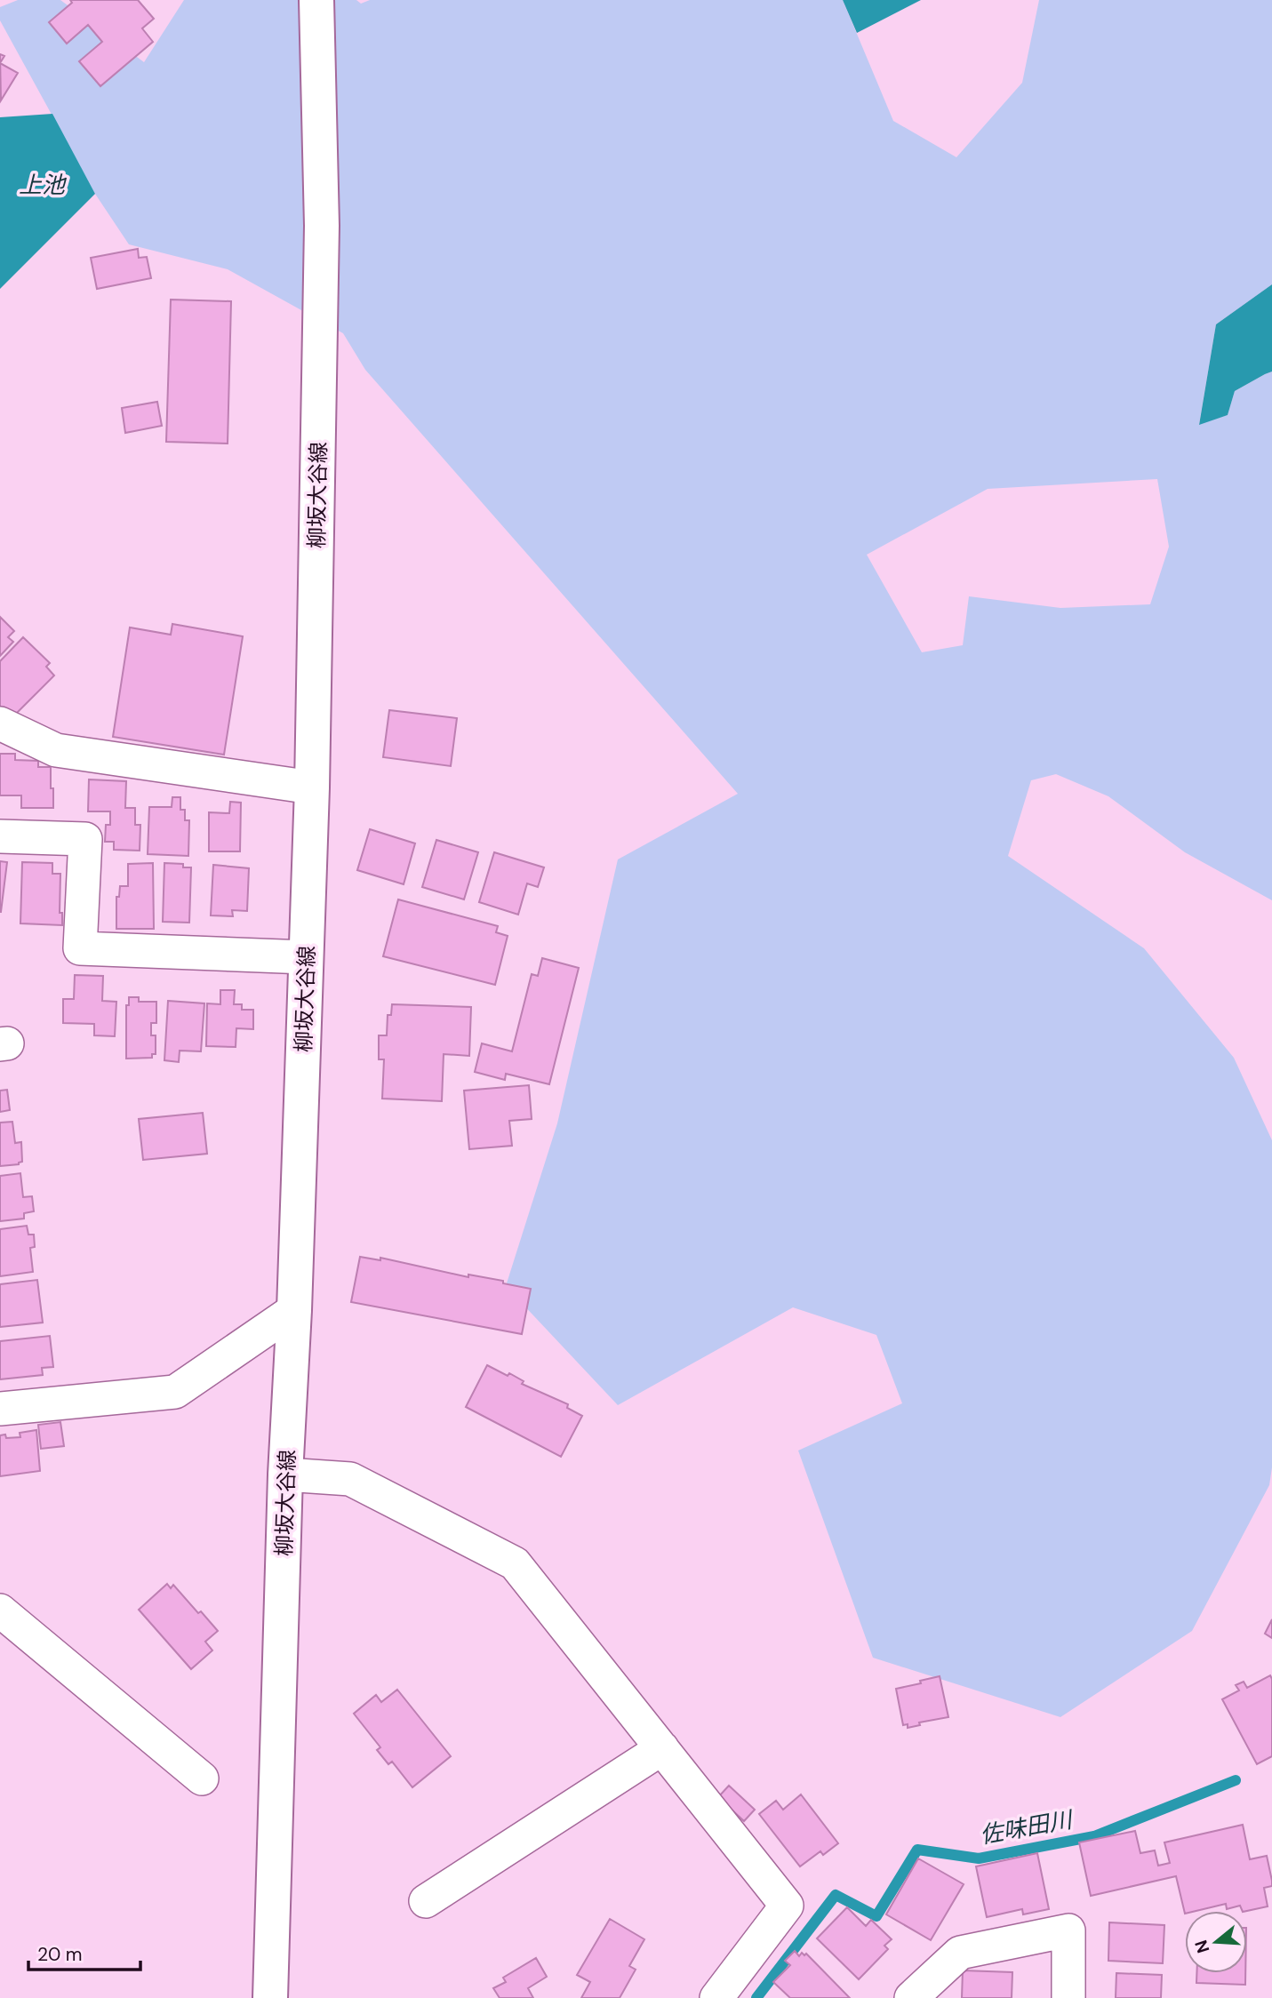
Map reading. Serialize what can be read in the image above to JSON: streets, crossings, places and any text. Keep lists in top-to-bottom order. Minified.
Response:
{"streets":{"street":["柳坂大谷線"]},"water":["上池","佐味田川"],"scale_bar":"20 m","north":"left"}
